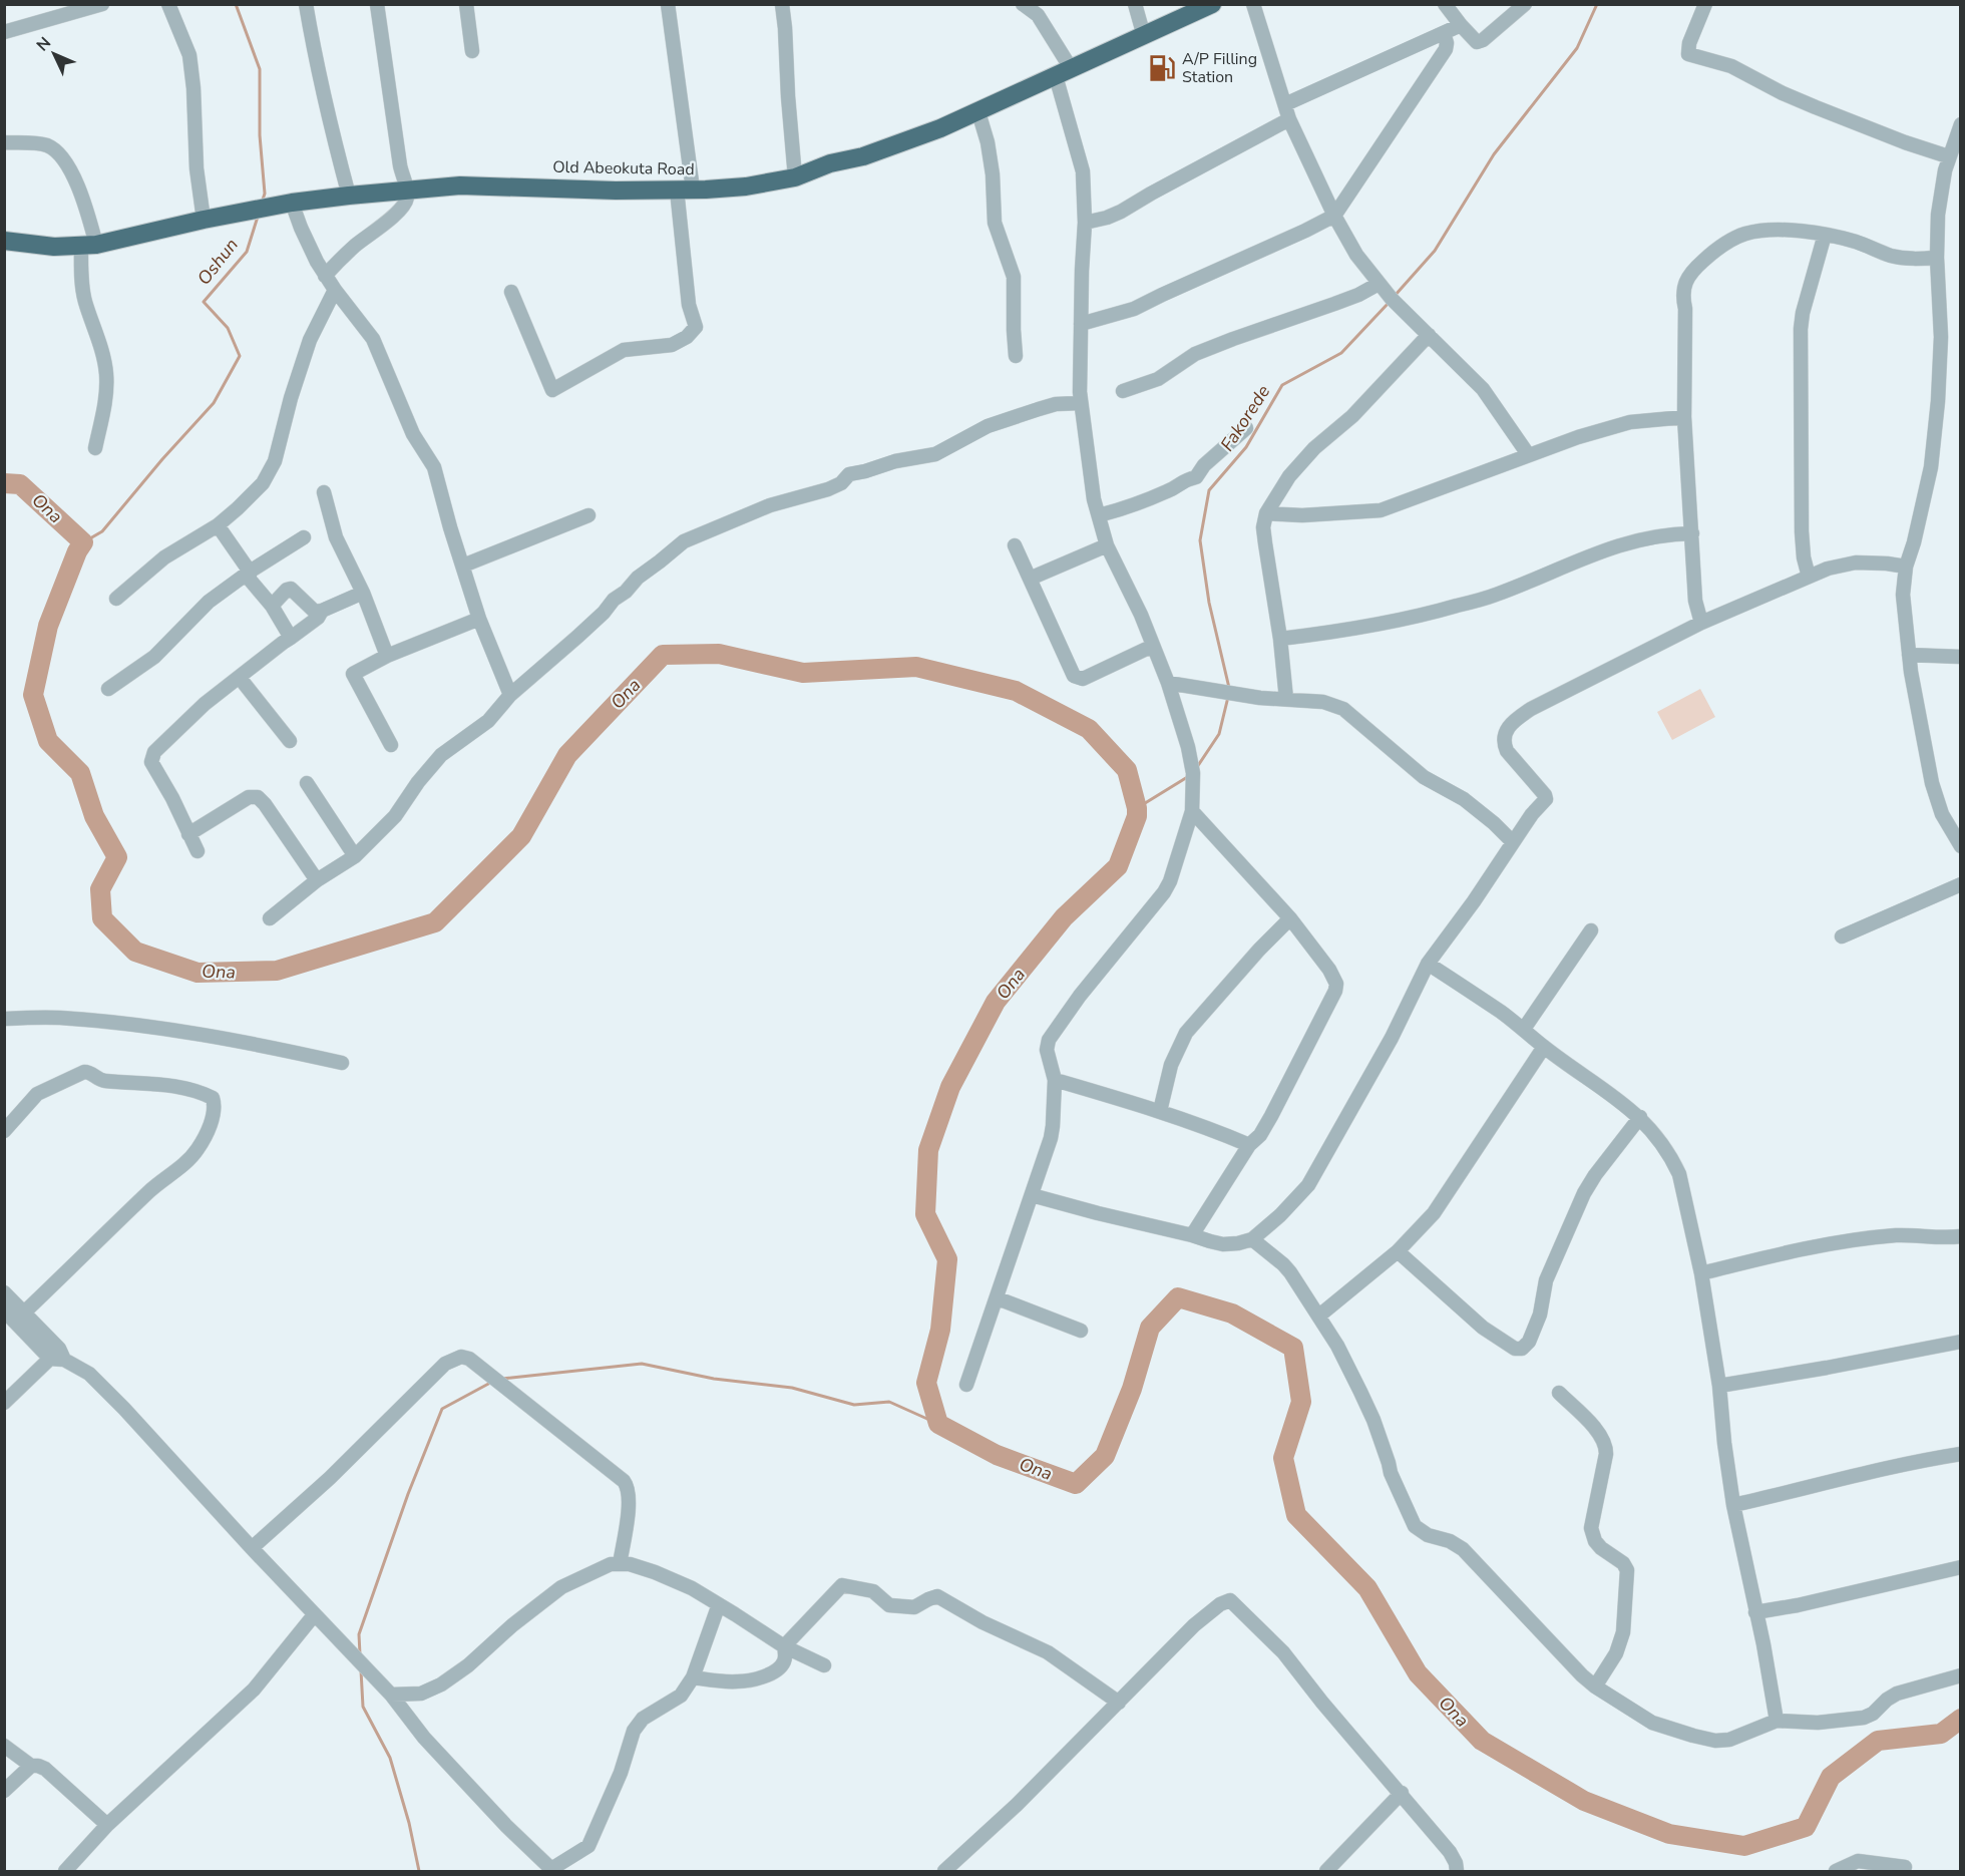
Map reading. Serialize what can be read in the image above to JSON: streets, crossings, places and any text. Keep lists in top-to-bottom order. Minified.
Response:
{"streets":{"highway":["Old Abeokuta Road"]},"water":["Oshun","Fakorede","Ona"],"places":{"fuel station":["A/P Filling Station"]},"north":"top left"}
